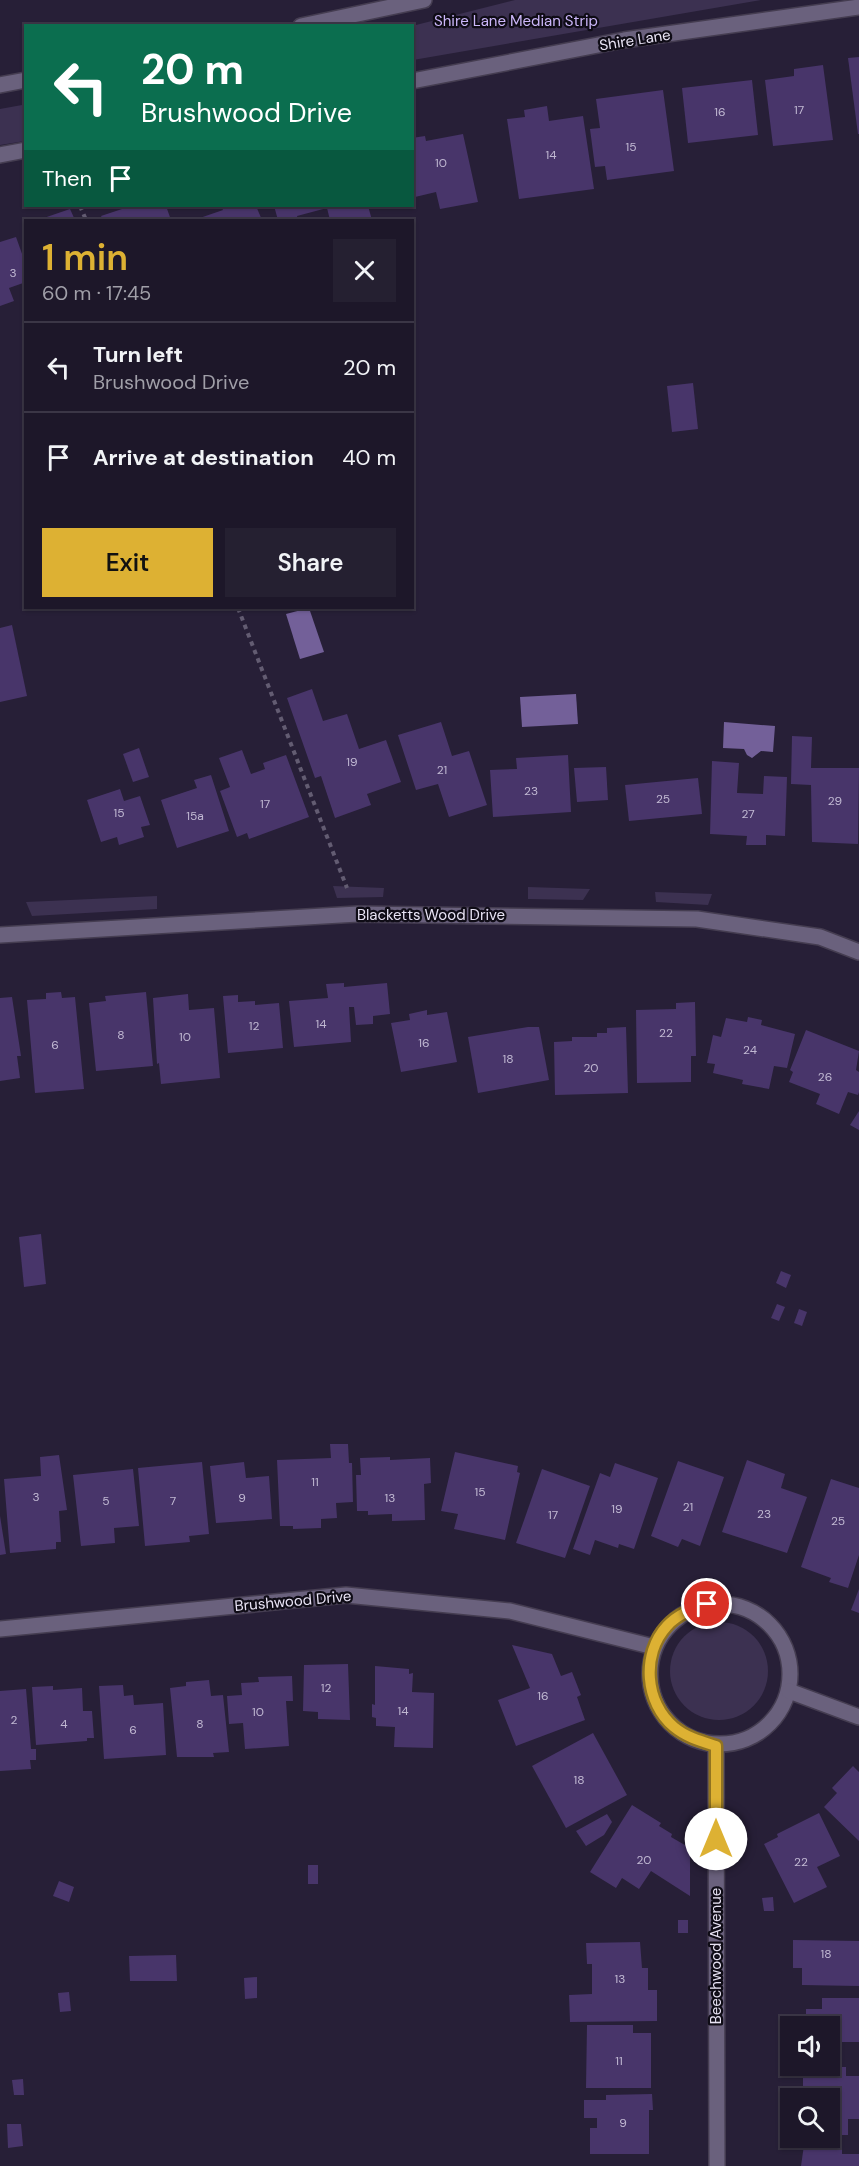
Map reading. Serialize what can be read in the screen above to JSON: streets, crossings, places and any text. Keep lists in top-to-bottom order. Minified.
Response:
{"streets":{"street":["Shire Lane","Blacketts Wood Drive","Brushwood Drive","Beechwood Avenue"]},"crossings":[["Brushwood Drive","Beechwood Avenue"]],"parks":["Shire Lane Median Strip"],"house_numbers":["17","16","15","14","10","3","19","21","23","25","29","17","15","27","15a","14","12","22","8","10","16","6","24","18","20","26","11","15","3","9","13","5","7","21","19","23","17","25","12","16","14","10","2","4","8","6","18","20","22","18","13","11","9"],"page":{"turn":["20 m","Brushwood Drive"],"then":"Then","heading":["1 min","60 m · 17:45"],"list":[{"name":"Turn left","note":"Brushwood Drive","value":"20 m"},{"name":"Arrive at destination","value":"40 m"}],"buttons":["Exit","Share"]}}
